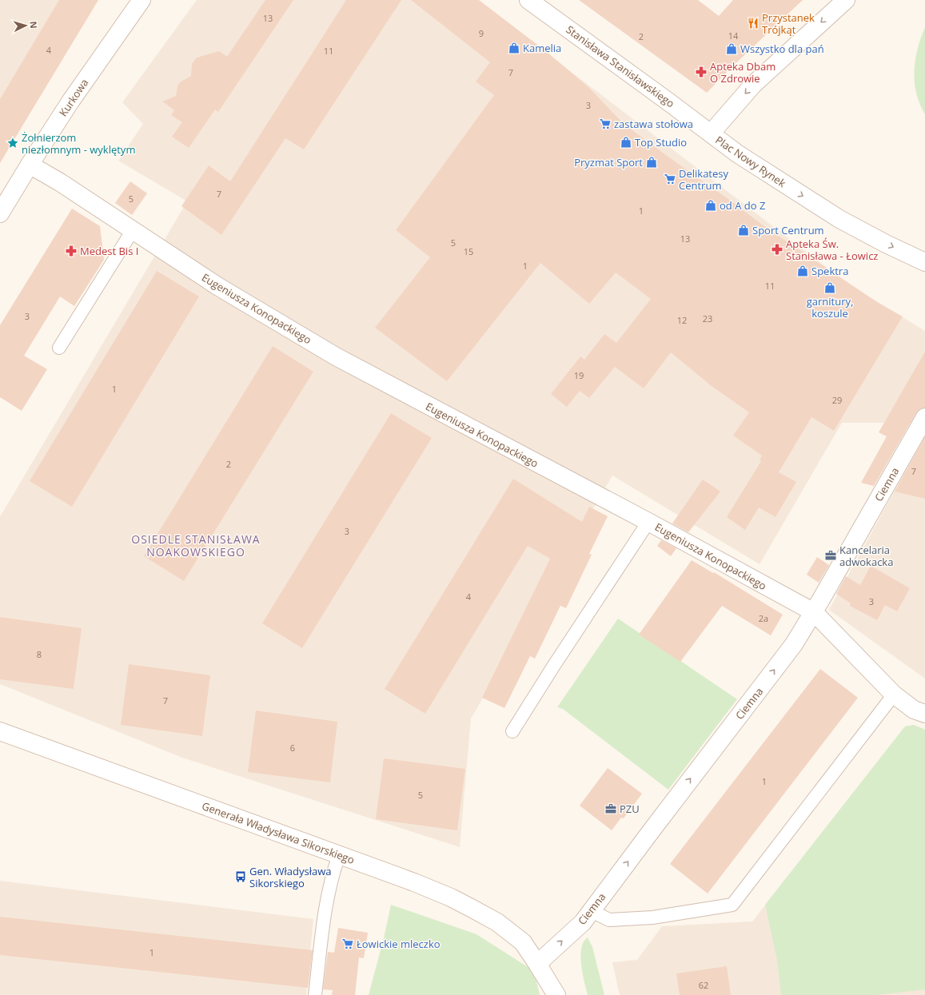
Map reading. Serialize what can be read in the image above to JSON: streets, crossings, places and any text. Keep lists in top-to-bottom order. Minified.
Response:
{"streets":{"street":["Stanisława Stanisławskiego","Kurkowa","Plac Nowy Rynek","Eugeniusza Konopackiego","Ciemna","Generała Władysława Sikorskiego"]},"crossings":[["Stanisława Stanisławskiego","Plac Nowy Rynek"],["Kurkowa","Eugeniusza Konopackiego"],["Eugeniusza Konopackiego","Ciemna"],["Ciemna","Generała Władysława Sikorskiego"]],"one_way":["Ciemna"],"districts":["OSIEDLE STANISŁAWA NOAKOWSKIEGO"],"places":{"restaurant":["Przystanek Trójkąt"],"shop":["Kamelia","Wszystko dla pań","Top Studio","Pryzmat Sport","od A do Z","Sport Centrum","Spektra","garnitury, koszule"],"pharmacy":["Apteka Dbam O Zdrowie","Apteka Św. Stanisława - Łowicz","Medest Bis I"],"supermarket":["zastawa stołowa","Delikatesy Centrum","Łowickie mleczko"],"place":["Żołnierzom niezłomnym - wyklętym"],"office":["Kancelaria adwokacka","PZU"],"bus stop":["Gen. Władysława Sikorskiego"]},"house_numbers":["13","9","14","2","4","11","7","3","7","5","1","13","5","15","1","11","3","23","12","19","1","29","2","7","3","4","3","2a","8","7","6","1","5","1","62"],"north":"right"}
